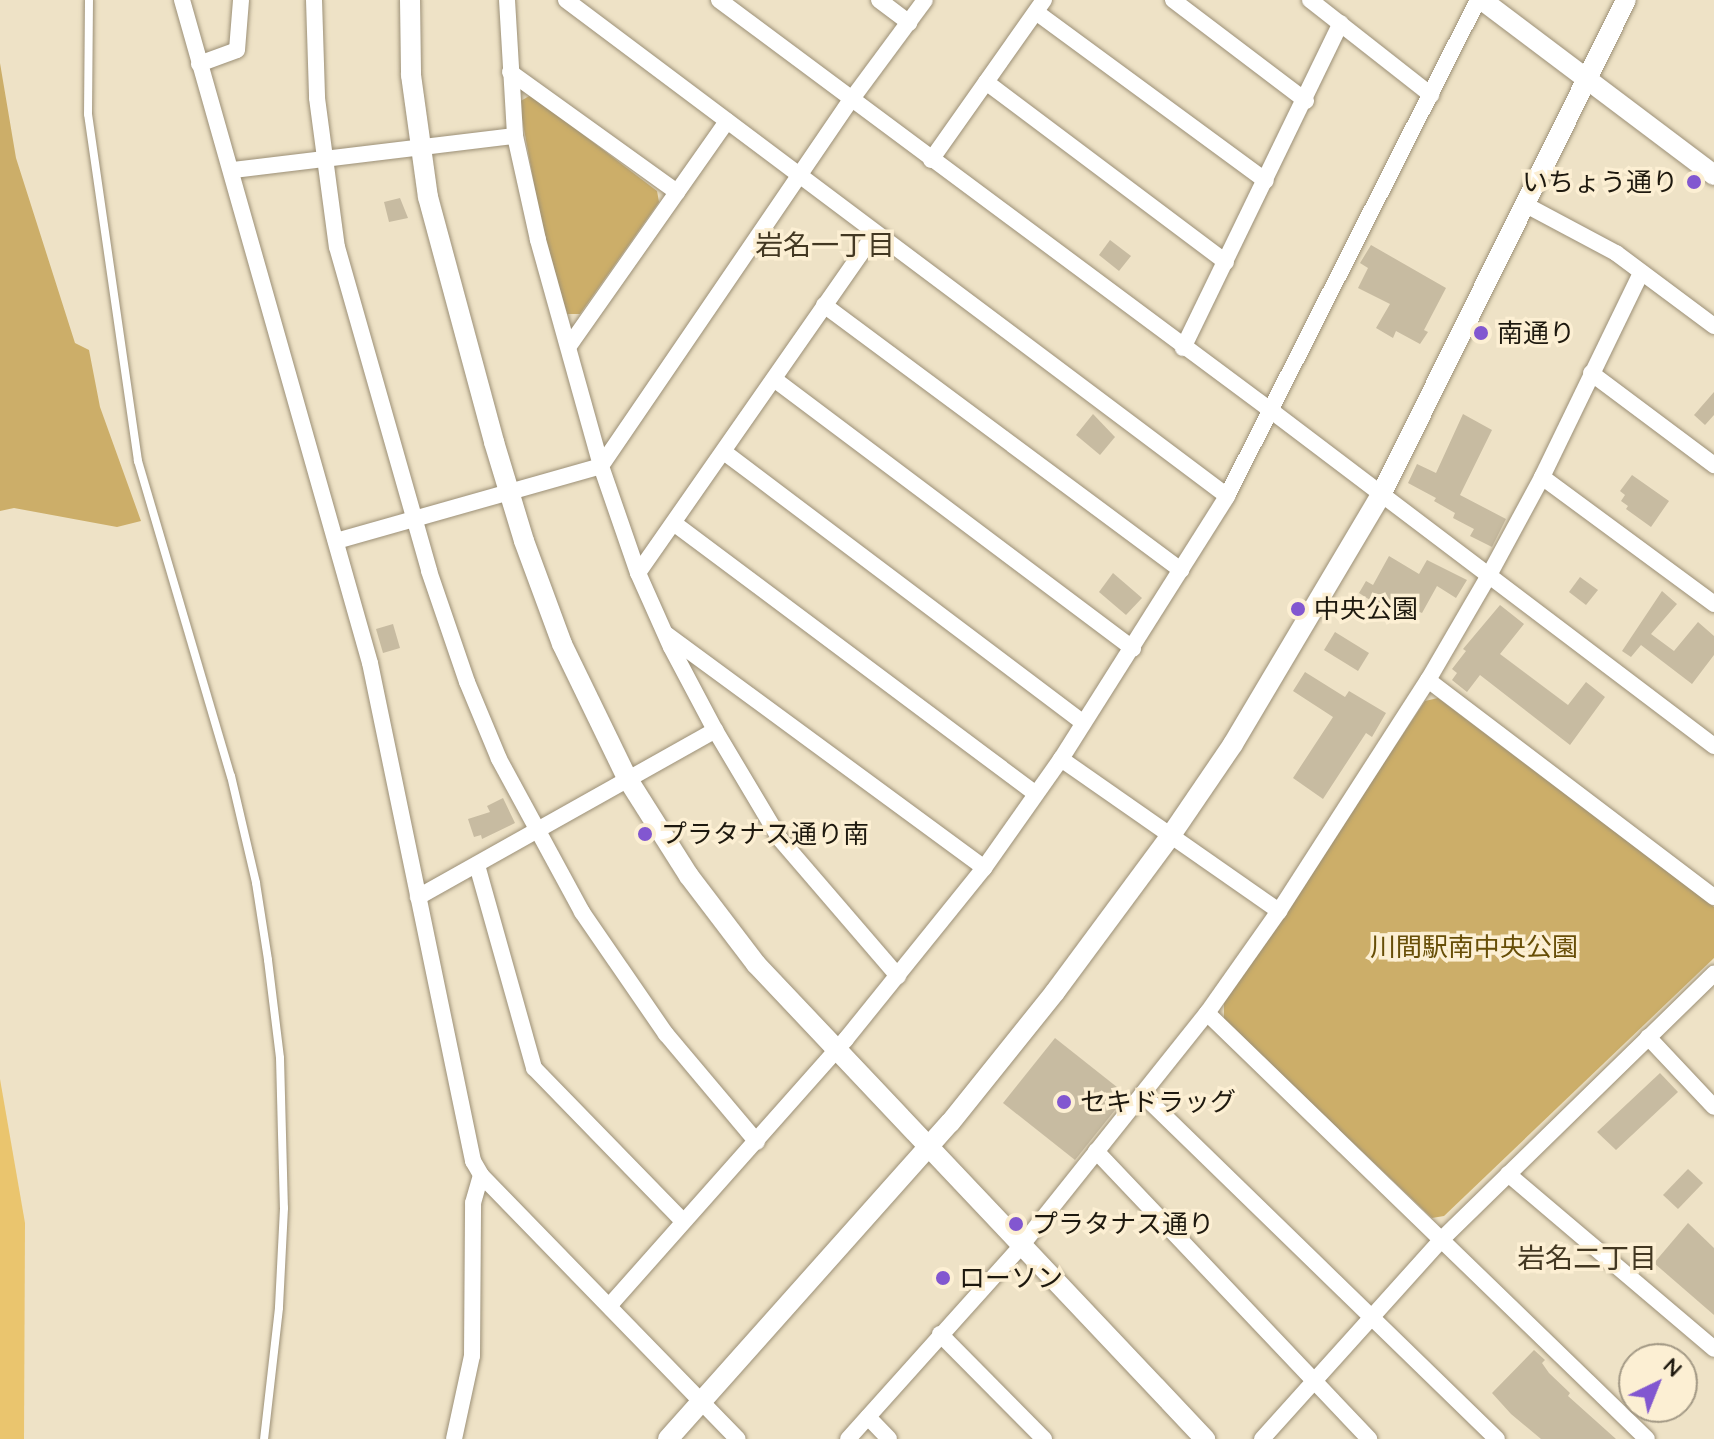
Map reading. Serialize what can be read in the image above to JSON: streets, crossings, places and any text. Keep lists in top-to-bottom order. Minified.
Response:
{"districts":["岩名一丁目","岩名二丁目"],"parks":["川間駅南中央公園"],"places":["いちょう通り","南通り","中央公園","プラタナス通り南","セキドラッグ","プラタナス通り","ローソン"],"north":"top right"}
